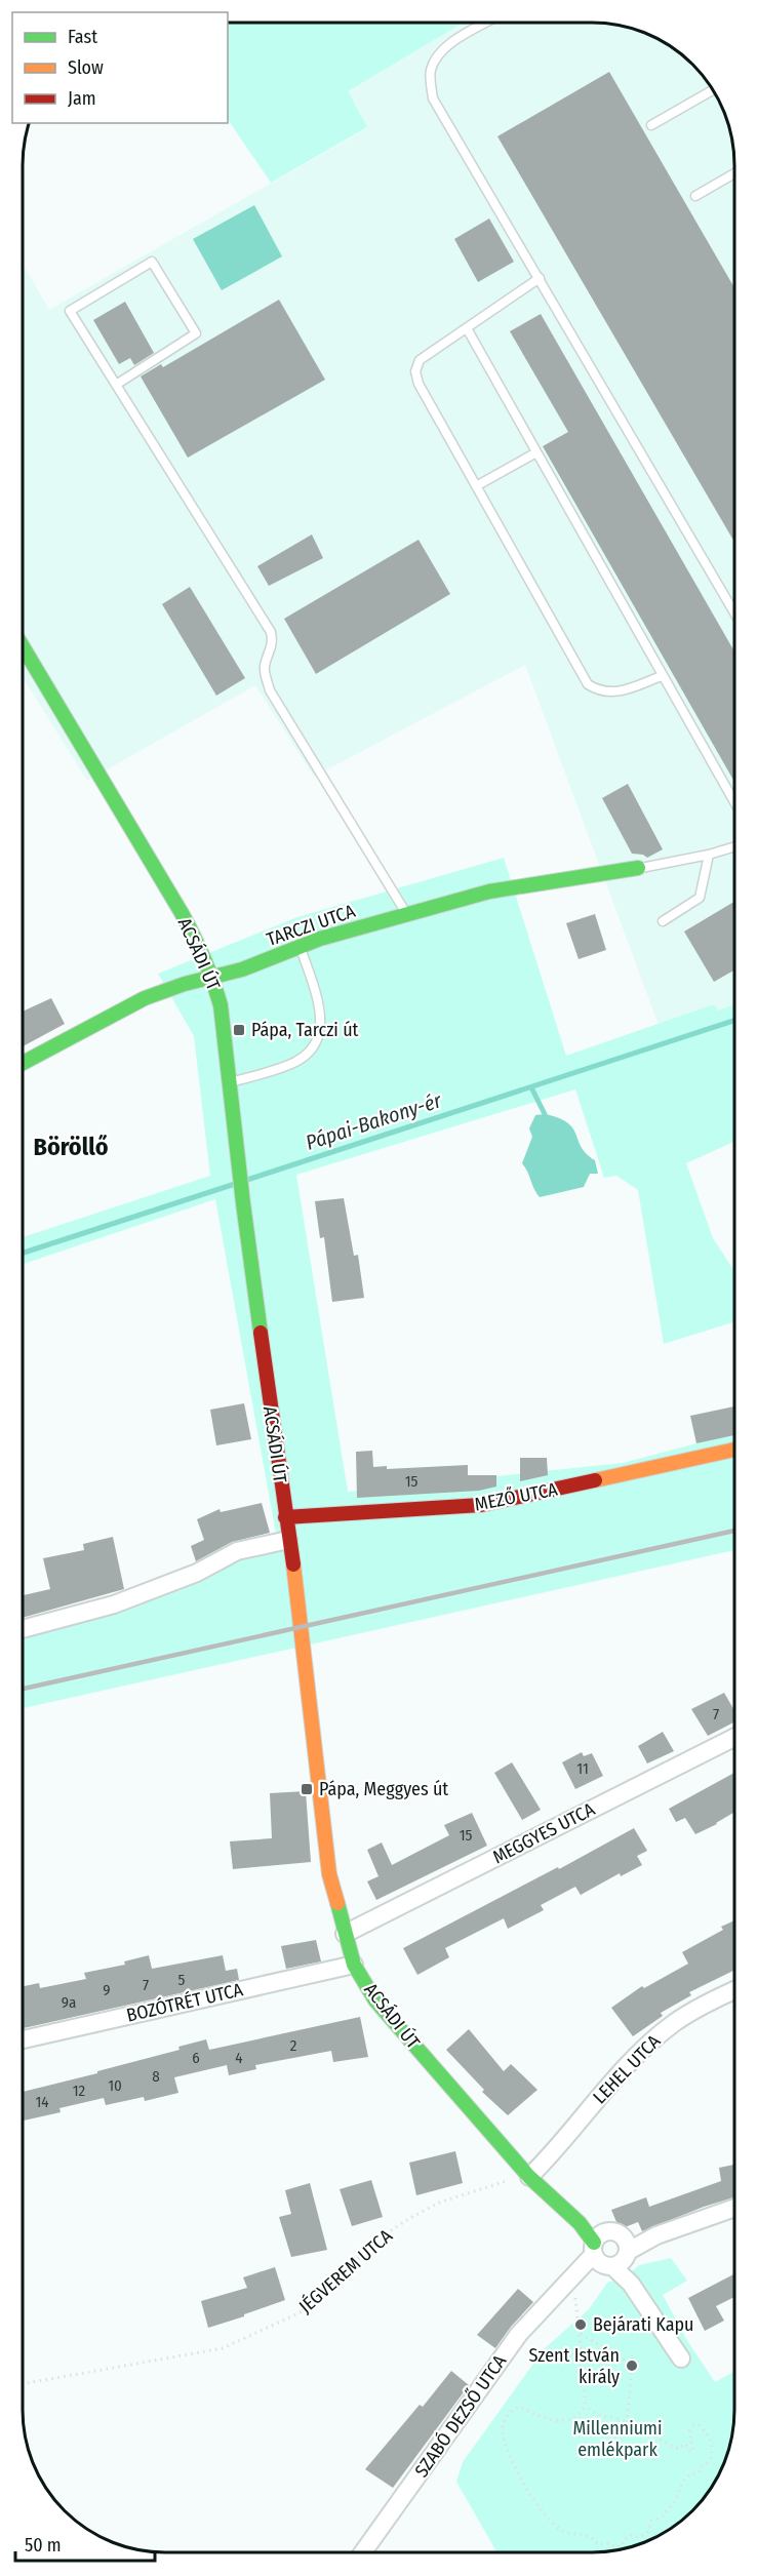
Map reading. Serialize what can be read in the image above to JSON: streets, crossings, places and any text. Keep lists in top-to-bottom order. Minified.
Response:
{"streets":{"street":["TARCZI UTCA","ACSÁDI ÚT","MEZŐ UTCA","MEGGYES UTCA","BOZÓTRÉT UTCA","LEHEL UTCA","SZABÓ DEZSŐ UTCA"],"path":["JÉGVEREM UTCA"]},"crossings":[["TARCZI UTCA","ACSÁDI ÚT"],["ACSÁDI ÚT","MEZŐ UTCA"],["ACSÁDI ÚT","MEGGYES UTCA"],["ACSÁDI ÚT","BOZÓTRÉT UTCA"],["ACSÁDI ÚT","LEHEL UTCA"],["ACSÁDI ÚT","JÉGVEREM UTCA"],["ACSÁDI ÚT","SZABÓ DEZSŐ UTCA"],["LEHEL UTCA","JÉGVEREM UTCA"]],"districts":["Böröllő"],"water":["Pápai-Bakony-ér"],"parks":["Millenniumi emlékpark"],"places":{"transit":["Pápa, Tarczi út","Pápa, Meggyes út"],"other":["Bejárati Kapu","Szent István király"]},"house_numbers":["15","7","11","15","5","7","9","9a","2","6","4","8","10","12","14"],"legend":["Fast","Slow","Jam"],"scale_bar":"50 m"}
